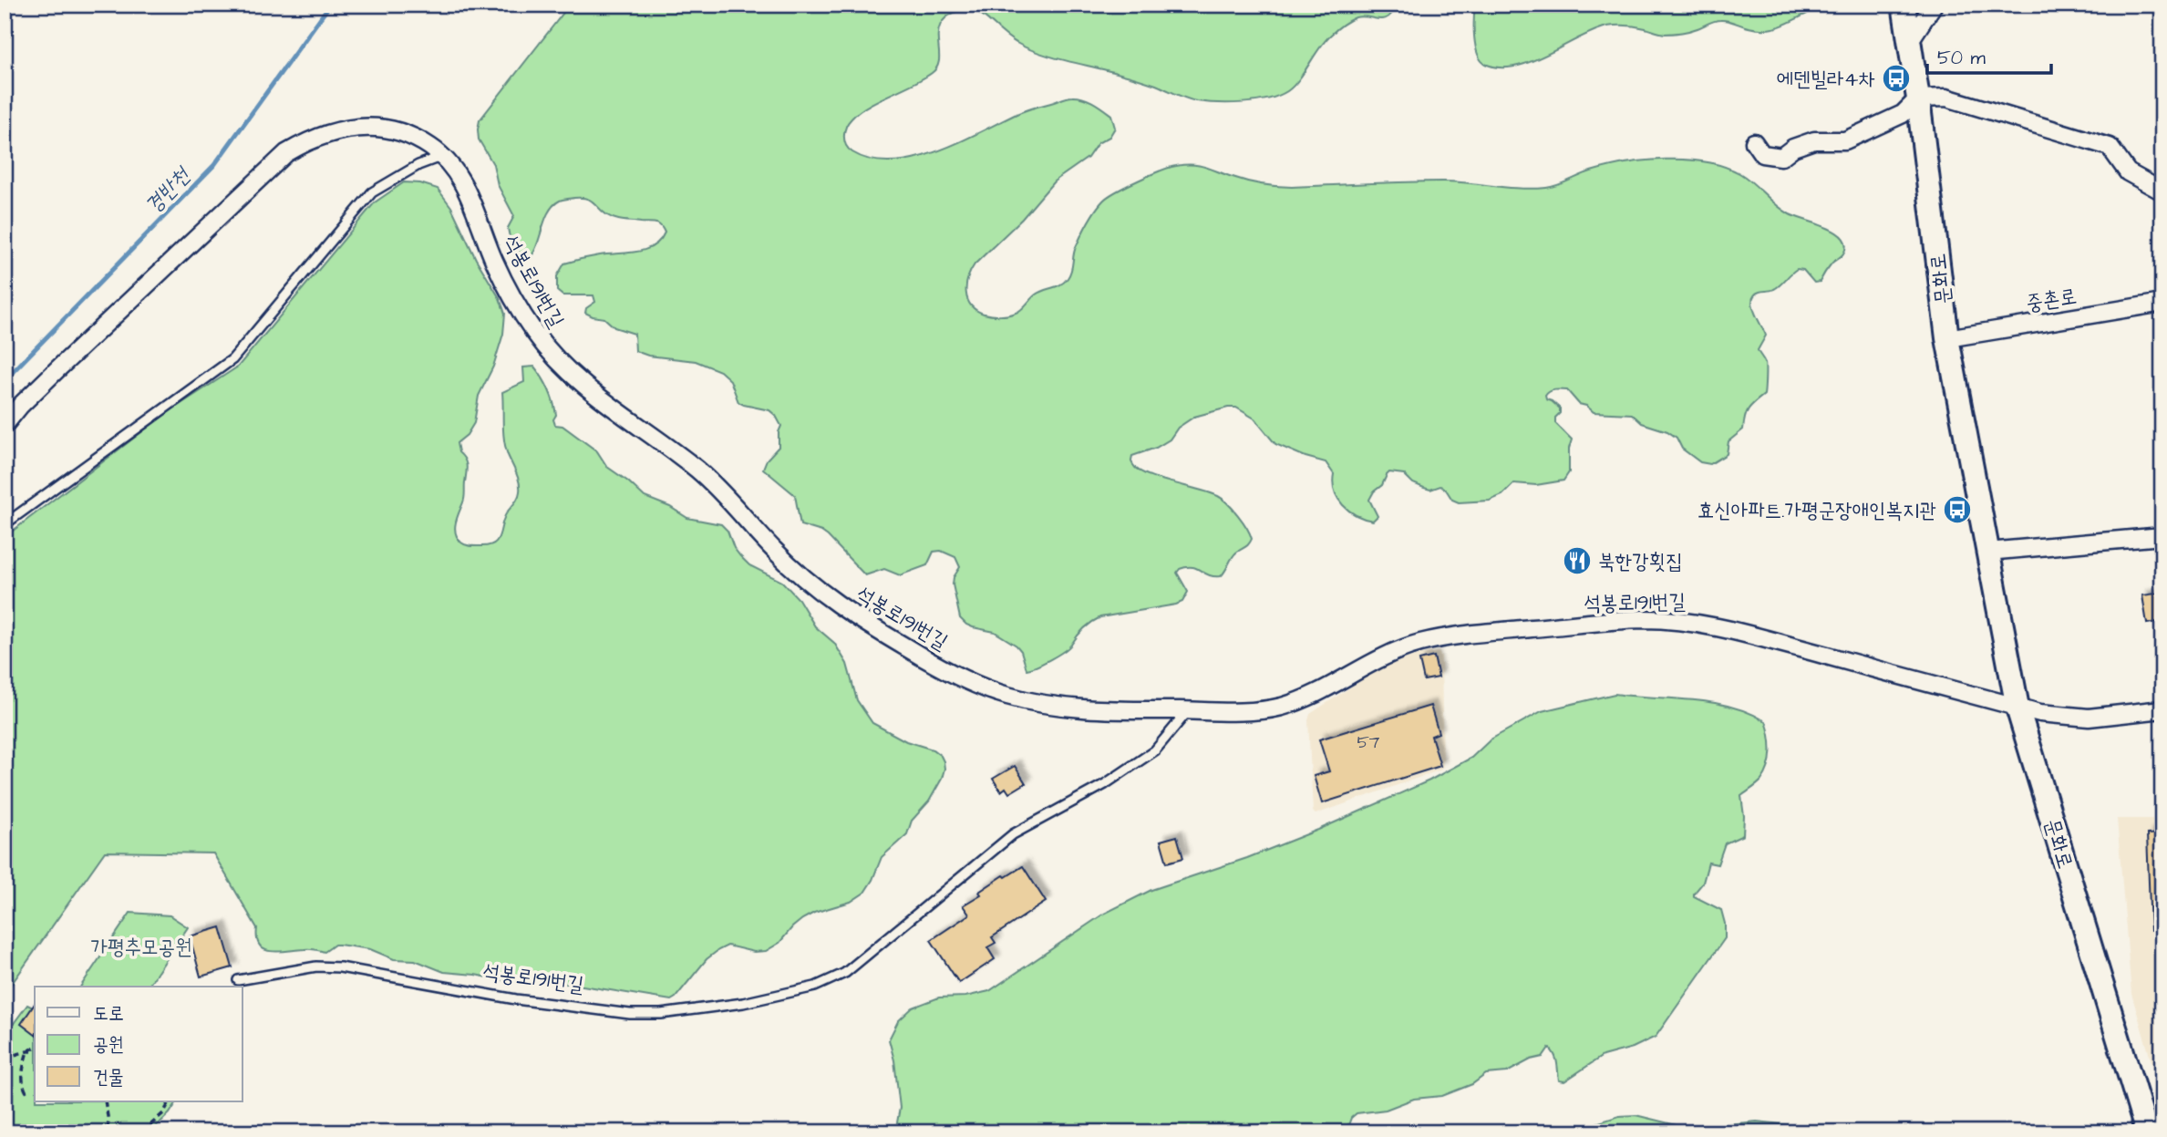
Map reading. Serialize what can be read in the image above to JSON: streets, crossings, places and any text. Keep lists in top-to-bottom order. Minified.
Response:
{"streets":{"main road":["문화로"],"street":["석봉로191번길","중촌로"]},"crossings":[["문화로","석봉로191번길"],["문화로","중촌로"]],"water":["경반천"],"parks":["가평추모공원"],"places":{"bus stop":["에덴빌라4차","효신아파트.가평군장애인복지관"],"restaurant":["북한강횟집"]},"house_numbers":["57"],"legend":["도로","공원","건물"],"scale_bar":"50 m"}
